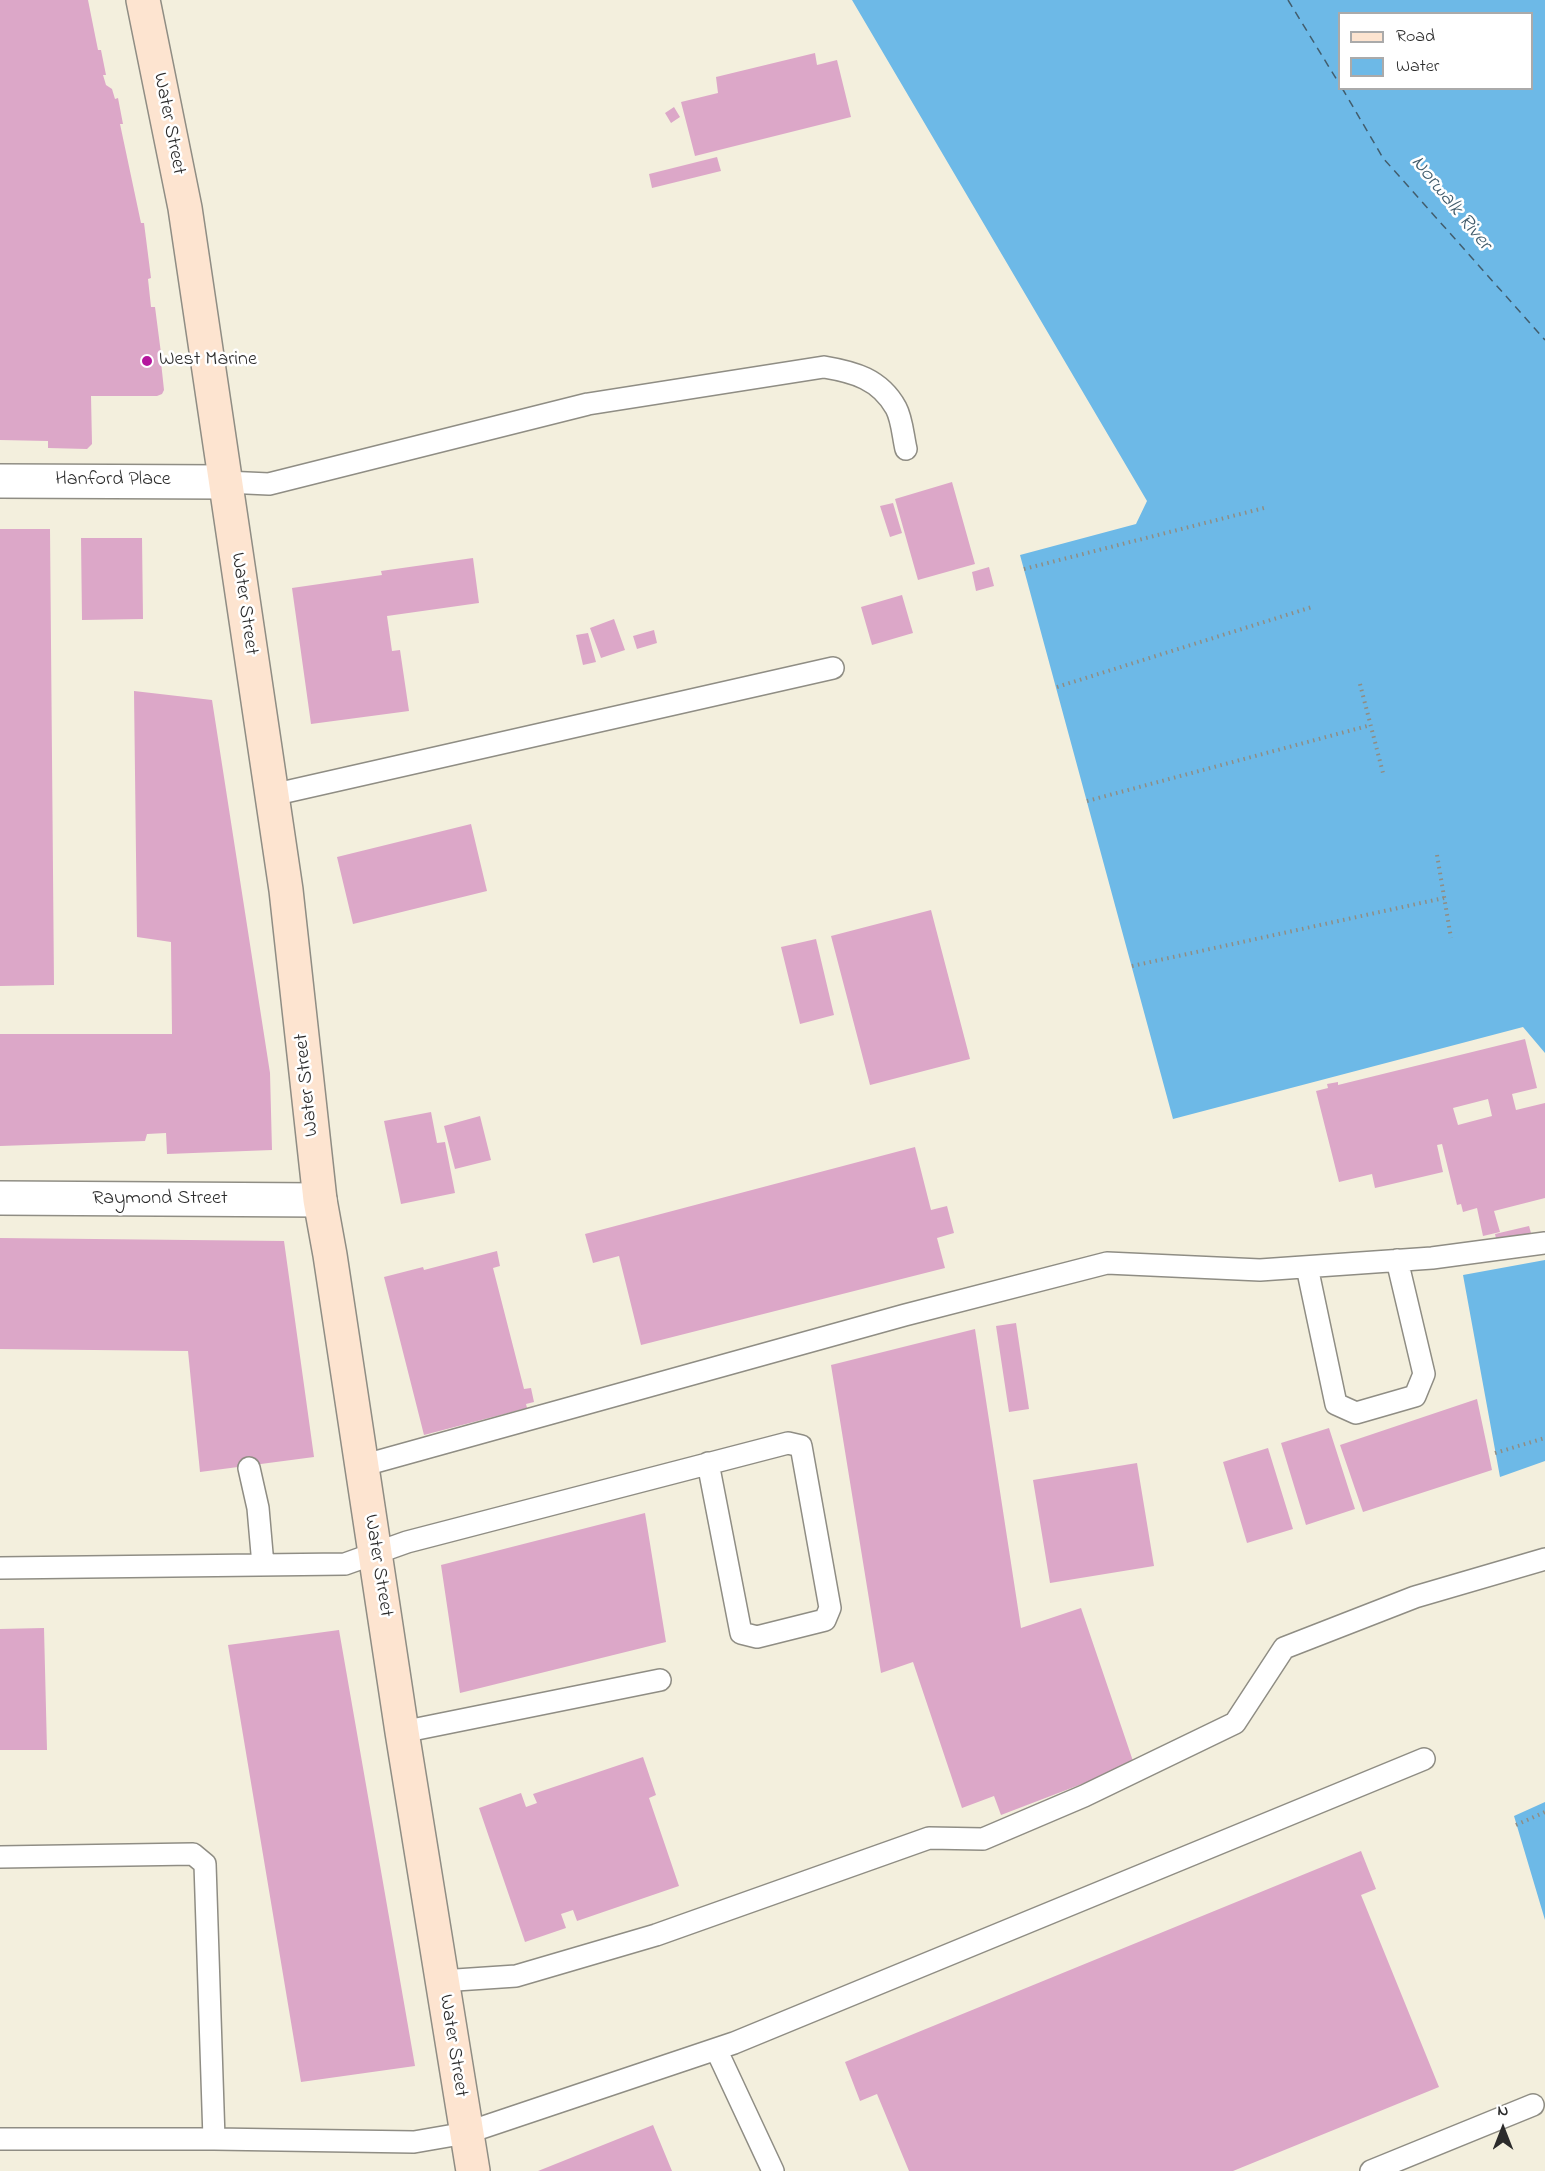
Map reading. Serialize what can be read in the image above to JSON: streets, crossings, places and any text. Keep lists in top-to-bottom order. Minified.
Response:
{"streets":{"main road":["Water Street"],"street":["Hanford Place","Raymond Street"]},"crossings":[["Water Street","Hanford Place"],["Water Street","Raymond Street"]],"water":["Norwalk River"],"places":["West Marine"],"legend":["Road","Water"],"north":"top"}
